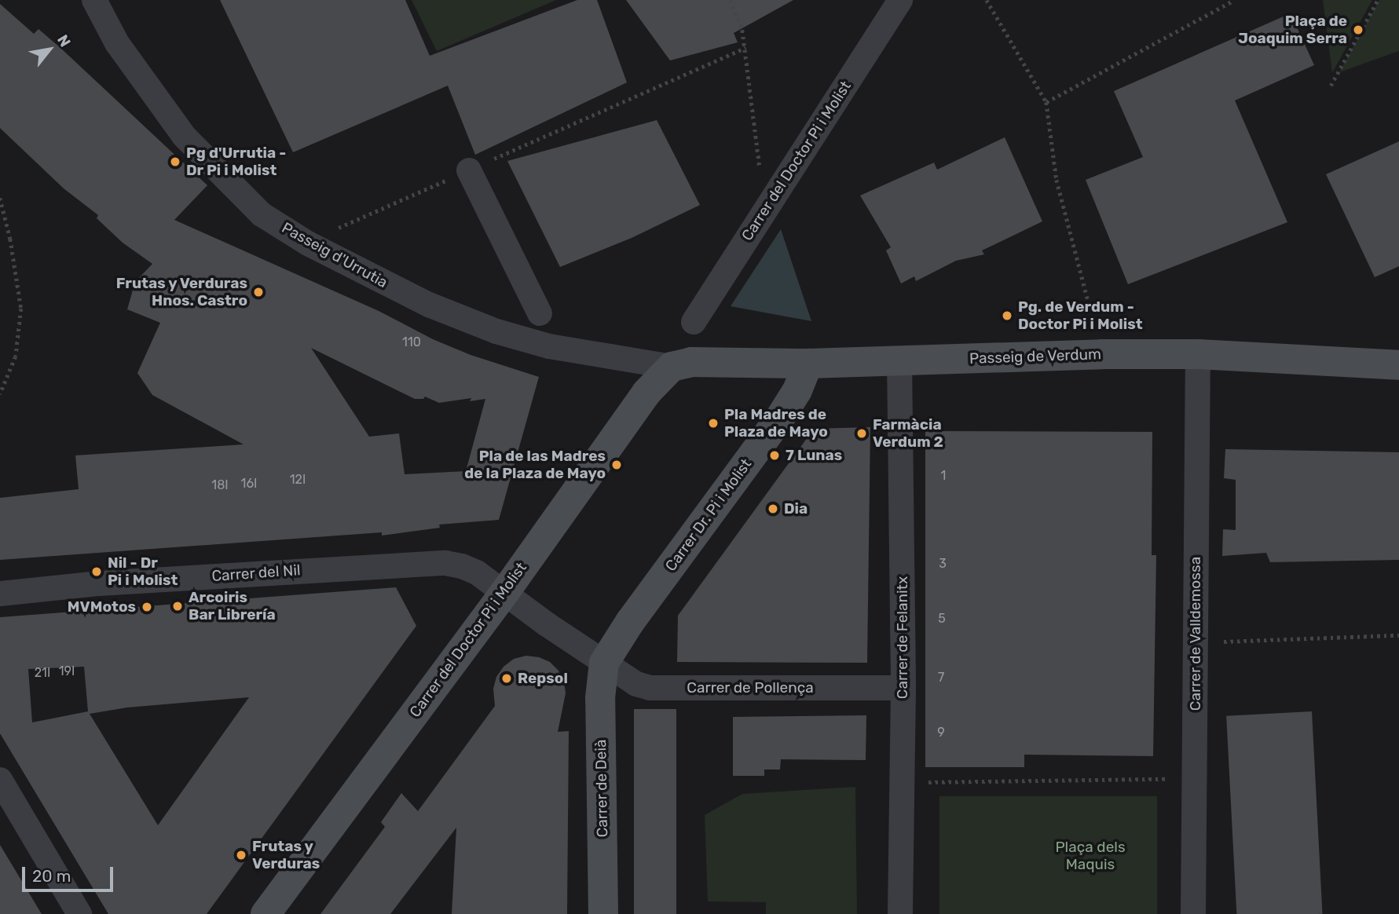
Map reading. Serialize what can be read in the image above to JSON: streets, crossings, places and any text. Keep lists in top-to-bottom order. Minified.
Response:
{"streets":{"main road":["Carrer del Doctor Pi i Molist","Passeig de Verdum","Carrer Dr. Pi i Molist","Carrer de Deià"],"street":["Passeig d'Urrutia","Carrer del Nil","Carrer de Valldemossa","Carrer de Felanitx","Carrer de Pollença"]},"crossings":[["Carrer del Doctor Pi i Molist","Passeig d'Urrutia"],["Carrer del Doctor Pi i Molist","Passeig de Verdum"],["Carrer del Doctor Pi i Molist","Carrer del Nil"],["Passeig d'Urrutia","Passeig de Verdum"],["Passeig de Verdum","Carrer Dr. Pi i Molist"],["Passeig de Verdum","Carrer de Valldemossa"],["Passeig de Verdum","Carrer de Felanitx"],["Carrer Dr. Pi i Molist","Carrer de Pollença"],["Carrer Dr. Pi i Molist","Carrer de Deià"],["Carrer de Felanitx","Carrer de Pollença"],["Carrer de Pollença","Carrer de Deià"]],"parks":["Plaça dels Maquis"],"places":["Plaça de Joaquim Serra","Pg d'Urrutia - Dr Pi i Molist","Frutas y Verduras Hnos. Castro","Pg. de Verdum - Doctor Pi i Molist","Pla Madres de Plaza de Mayo","Farmàcia Verdum 2","7 Lunas","Pla de las Madres de la Plaza de Mayo","Dia","Nil - Dr Pi i Molist","Arcoiris Bar Librería","MVMotos","Repsol","Frutas y Verduras"],"house_numbers":["110","1","12I","16I","18I","3","5","19I","21I","7","9"],"scale_bar":"20 m","north":"top right"}
